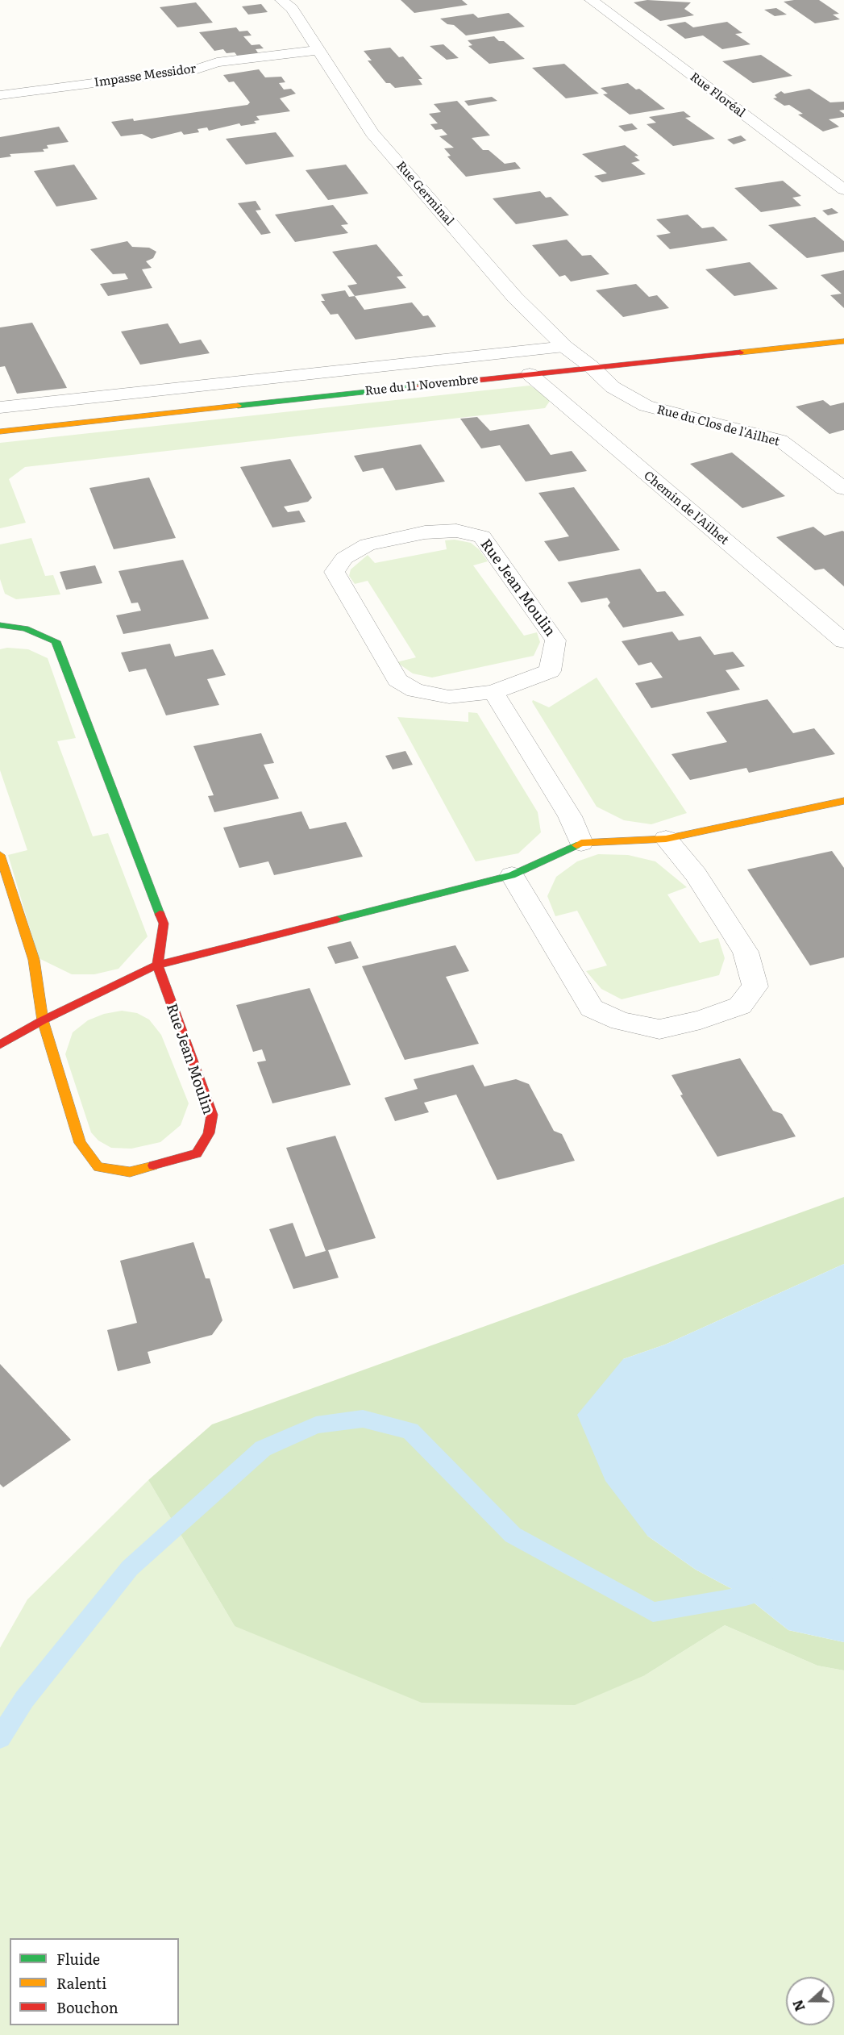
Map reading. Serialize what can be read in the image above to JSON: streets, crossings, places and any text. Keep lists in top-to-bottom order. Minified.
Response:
{"streets":{"street":["Impasse Messidor","Rue Floréal","Rue Germinal","Rue du 11 Novembre","Rue du Clos de l'Ailhet","Chemin de l'Ailhet","Rue Jean Moulin"]},"crossings":[["Impasse Messidor","Rue Germinal"],["Rue Germinal","Rue du 11 Novembre"],["Rue Germinal","Rue du Clos de l'Ailhet"],["Rue du 11 Novembre","Rue du Clos de l'Ailhet"],["Rue du 11 Novembre","Chemin de l'Ailhet"]],"legend":["Fluide","Ralenti","Bouchon"],"north":"left"}
